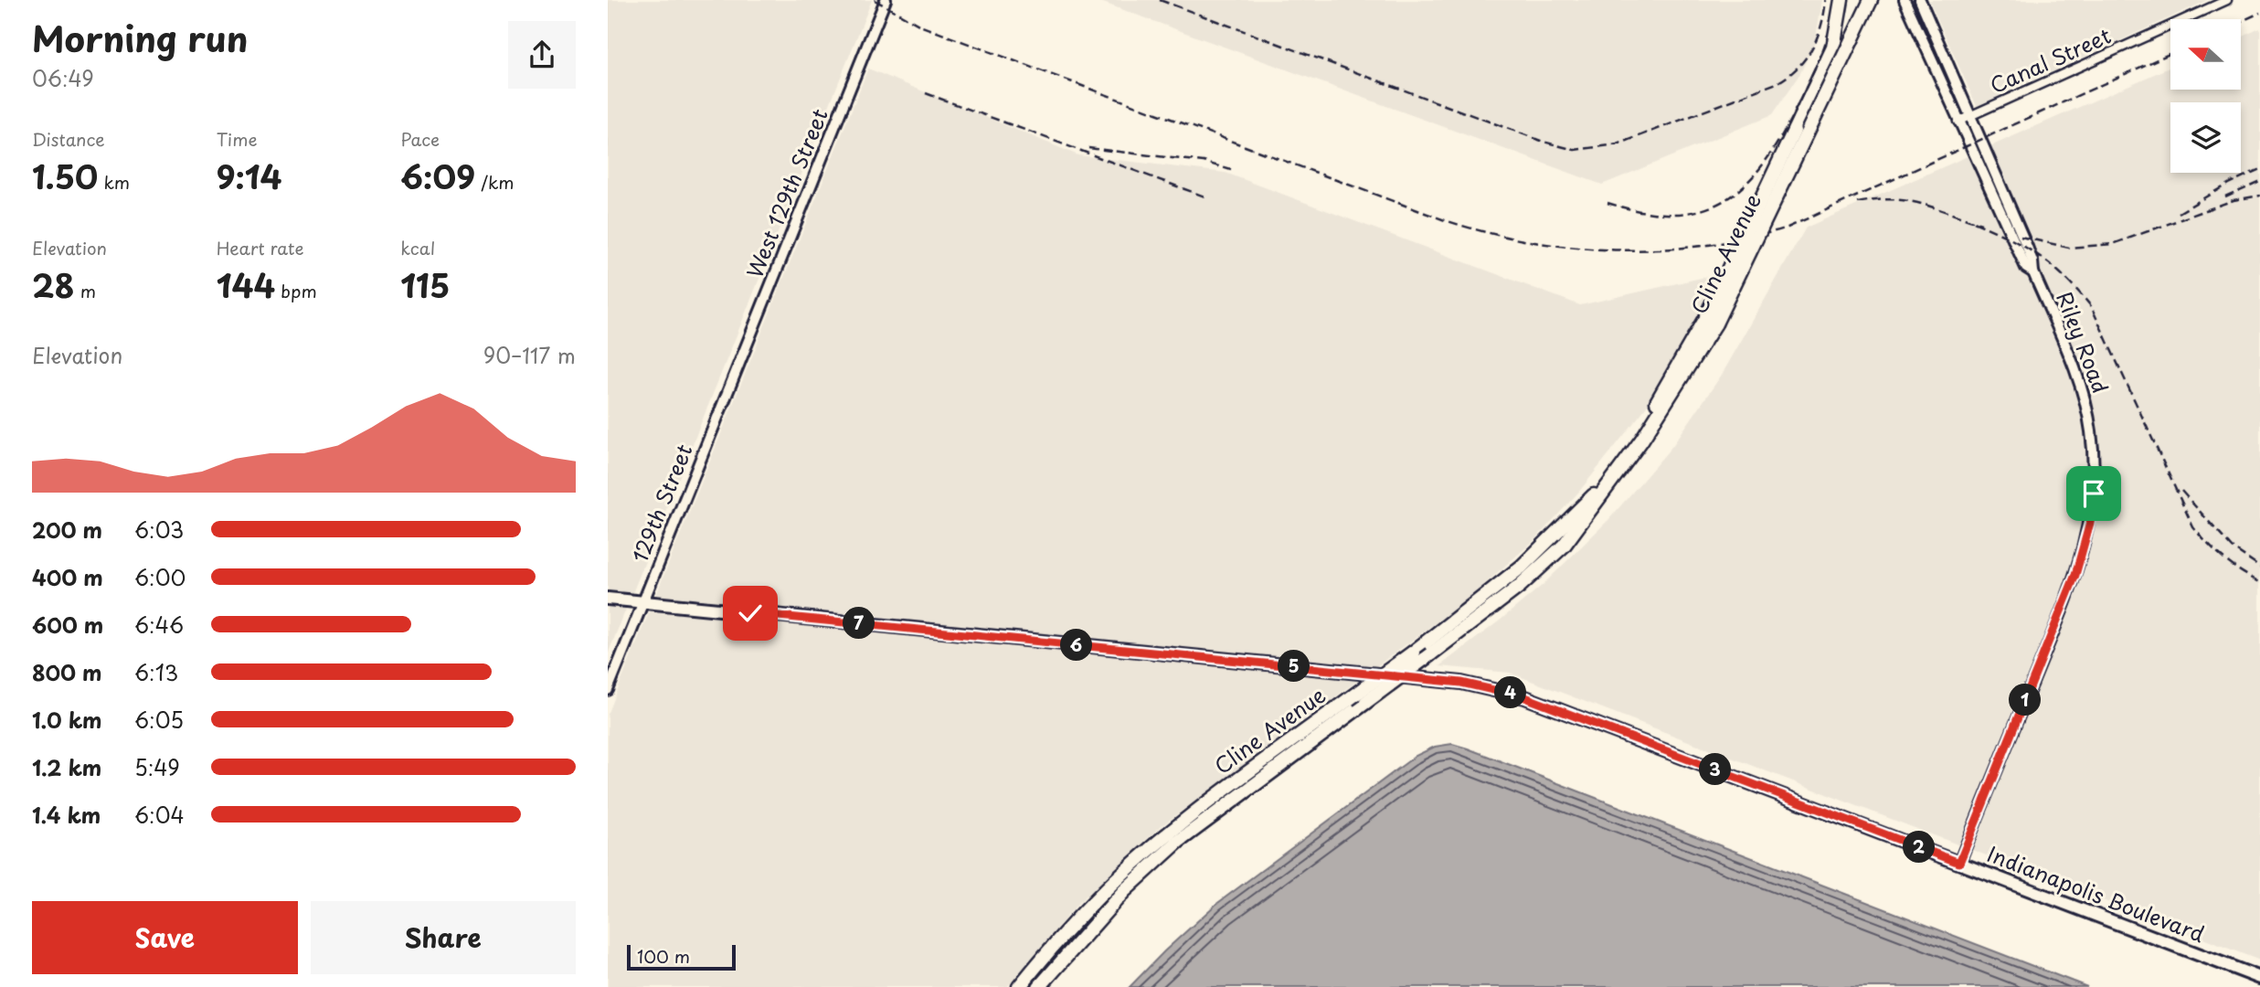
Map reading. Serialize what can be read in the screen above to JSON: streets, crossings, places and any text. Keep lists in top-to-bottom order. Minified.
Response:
{"streets":{"highway":["Cline Avenue"],"main road":["West 129th Street","Riley Road","129th Street","Indianapolis Boulevard"],"street":["Canal Street"]},"crossings":[["Canal Street","Riley Road"],["West 129th Street","129th Street"],["Riley Road","Indianapolis Boulevard"],["129th Street","Indianapolis Boulevard"]],"scale_bar":"100 m","north":"left","page":{"heading":["Morning run","06:49"],"stats":[["Distance","1.50 km"],["Time","9:14"],["Pace","6:09 /km"],["Elevation","28 m"],["Heart rate","144 bpm"],["kcal","115"]],"chart":["Elevation","90–117 m"],"list":[{"name":"200 m","note":"6:03"},{"name":"400 m","note":"6:00"},{"name":"600 m","note":"6:46"},{"name":"800 m","note":"6:13"},{"name":"1.0 km","note":"6:05"},{"name":"1.2 km","note":"5:49"},{"name":"1.4 km","note":"6:04"}],"pins":["7","6","5","4","1","3","2"],"buttons":["Save","Share"],"scale":"100 m"}}
